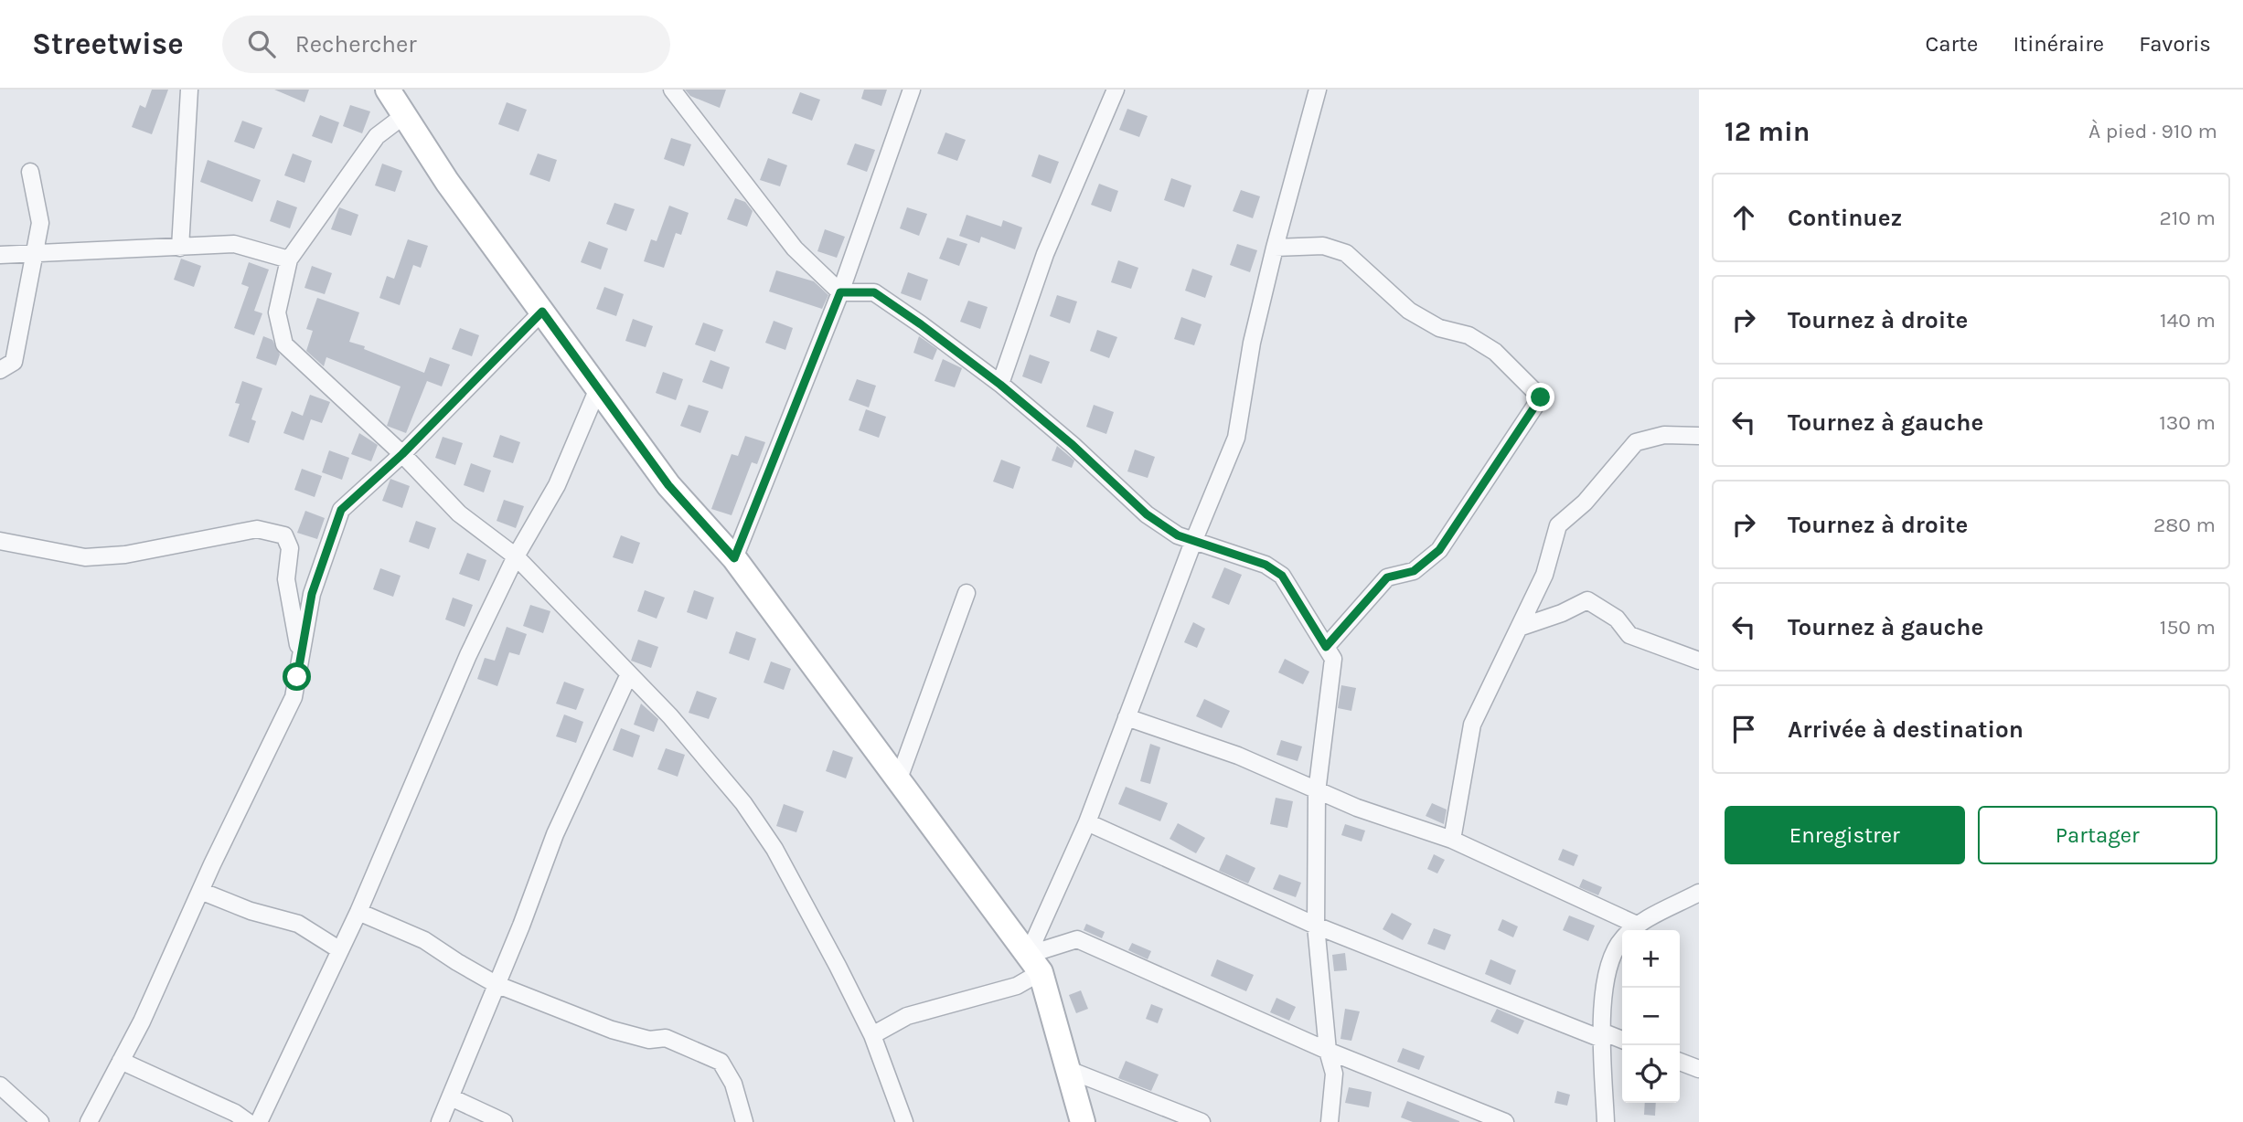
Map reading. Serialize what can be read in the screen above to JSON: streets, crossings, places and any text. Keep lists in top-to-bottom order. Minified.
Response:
{"page":{"header":"Streetwise","search":"Rechercher","nav":["Carte","Itinéraire","Favoris"],"heading":["12 min","À pied · 910 m"],"list":[["Continuez","210 m"],["Tournez à droite","140 m"],["Tournez à gauche","130 m"],["Tournez à droite","280 m"],["Tournez à gauche","150 m"],"Arrivée à destination"],"buttons":["Enregistrer","Partager"],"map_buttons":["+","−"]}}
